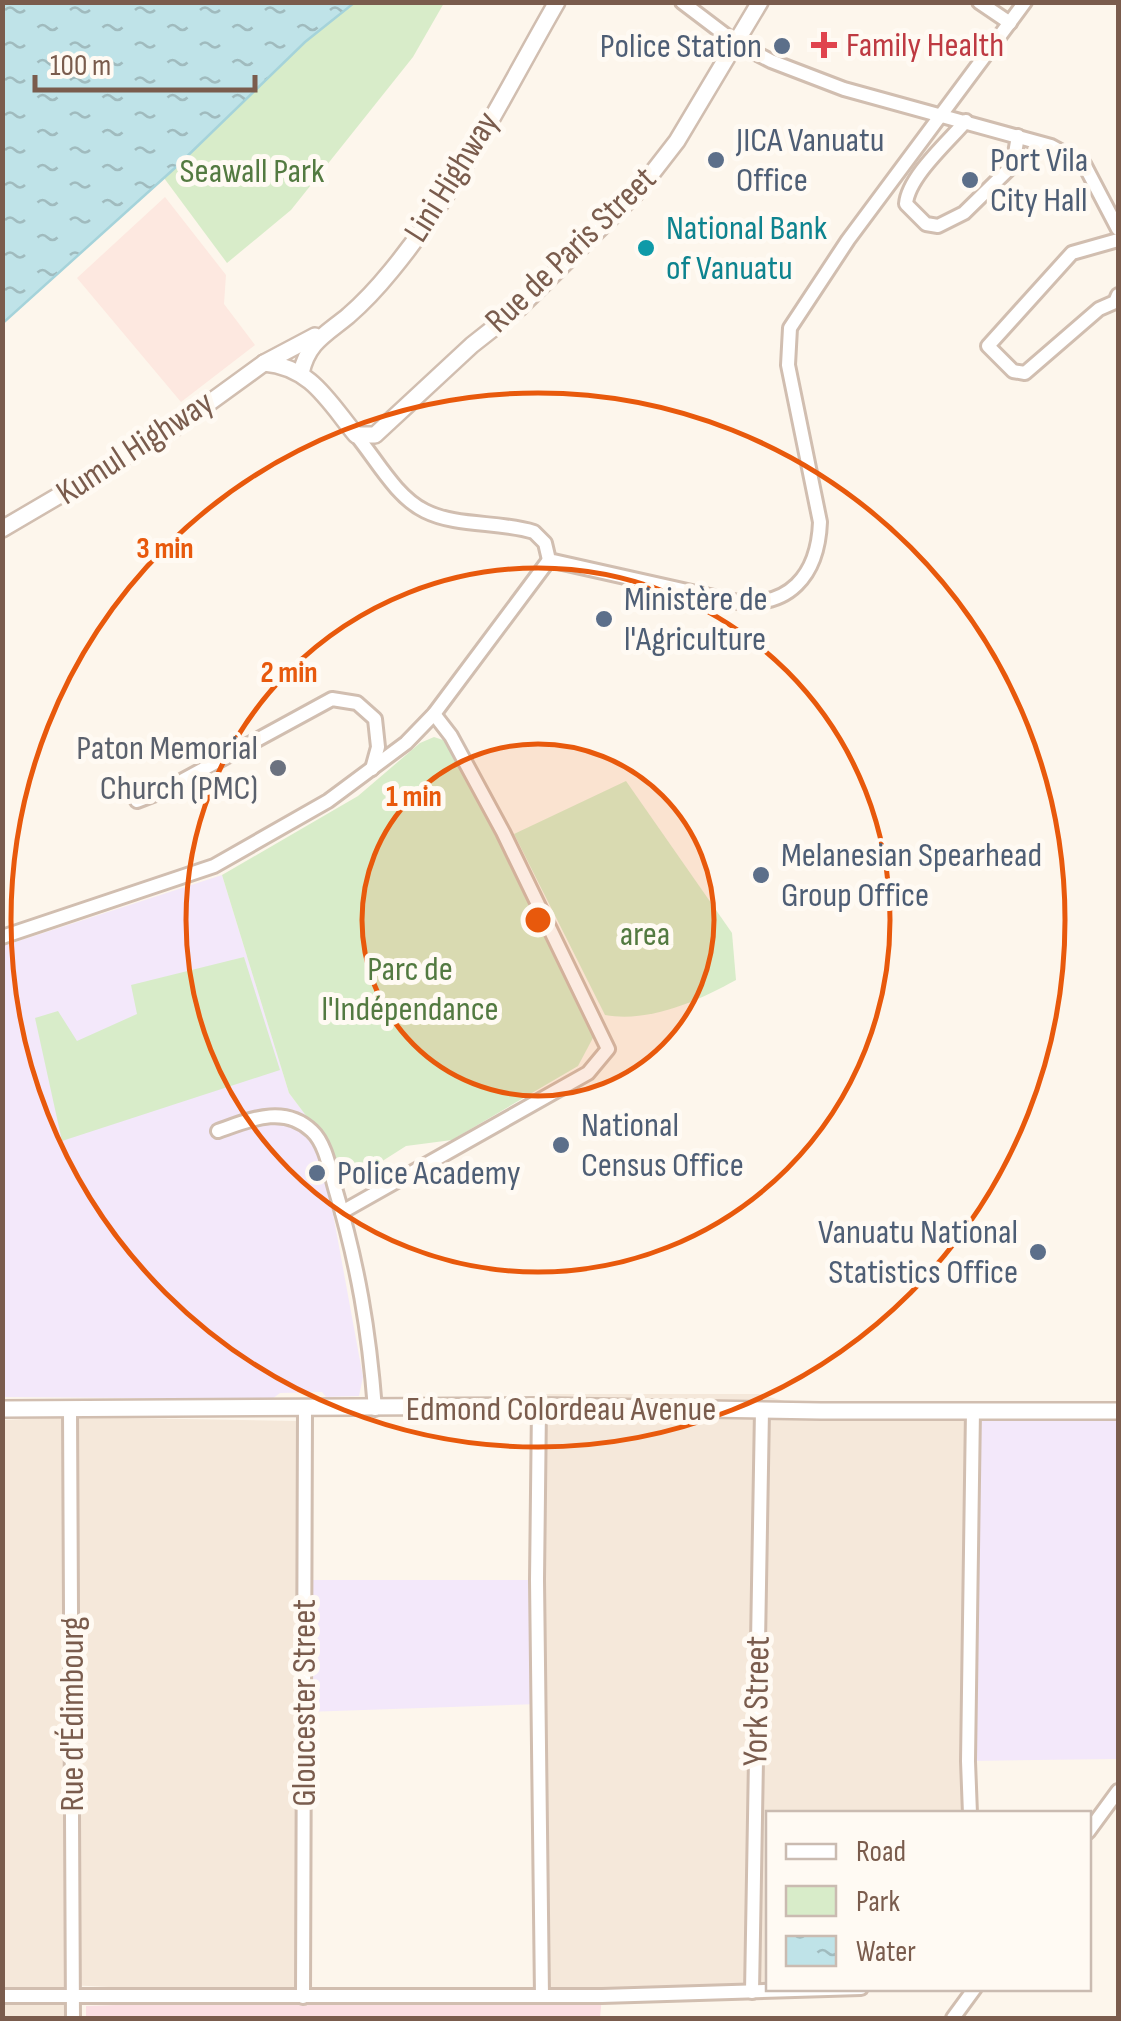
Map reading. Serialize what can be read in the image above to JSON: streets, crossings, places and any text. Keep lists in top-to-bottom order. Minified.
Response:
{"streets":{"street":["Lini Highway","Rue de Paris Street","Kumul Highway","Edmond Colordeau Avenue","York Street","Gloucester Street","Rue d'Édimbourg"]},"crossings":[["Lini Highway","Kumul Highway"],["Edmond Colordeau Avenue","York Street"],["Edmond Colordeau Avenue","Gloucester Street"],["Edmond Colordeau Avenue","Rue d'Édimbourg"]],"parks":["Seawall Park","area","Parc de l'Indépendance"],"places":{"health":["Family Health"],"other":["Police Station","JICA Vanuatu Office","Port Vila City Hall","National Bank of Vanuatu","Ministère de l'Agriculture","Paton Memorial Church (PMC)","Melanesian Spearhead Group Office","National Census Office","Police Academy","Vanuatu National Statistics Office"]},"legend":["Road","Park","Water"],"scale_bar":"100 m","rings":["3 min","2 min","1 min"]}
